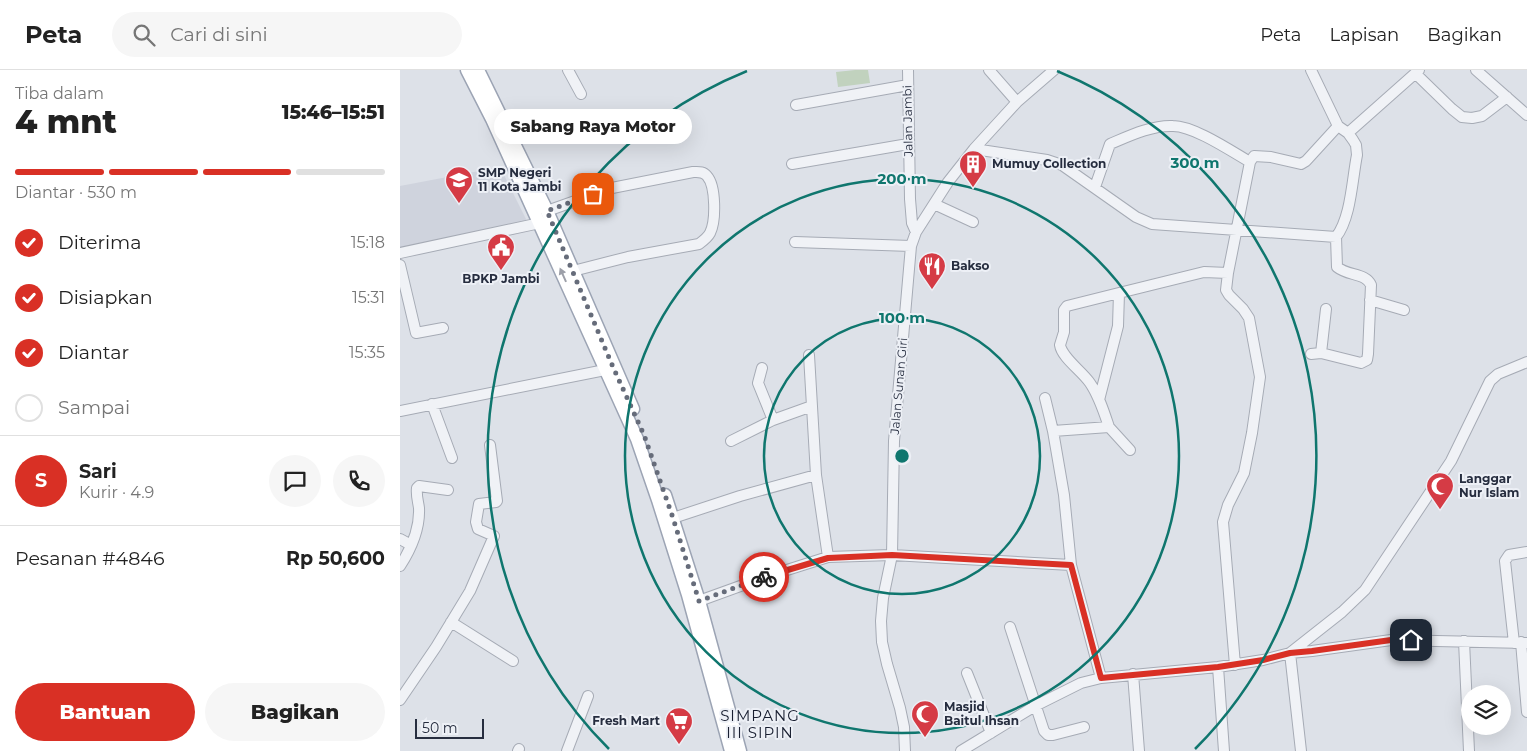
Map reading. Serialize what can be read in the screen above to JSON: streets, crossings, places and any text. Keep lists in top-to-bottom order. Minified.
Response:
{"streets":{"street":["Jalan Jambi","Jalan Sunan Giri"]},"crossings":[["Jalan Jambi","Jalan Sunan Giri"]],"districts":["SIMPANG III SIPIN"],"places":{"building":["Mumuy Collection"],"other":["Sabang Raya Motor"],"school or university":["SMP Negeri 11 Kota Jambi"],"public building":["BPKP Jambi"],"restaurant":["Bakso"],"mosque":["Langgar Nur Islam","Masjid Baitul Ihsan"],"supermarket":["Fresh Mart"]},"scale_bar":"50 m","page":{"header":"Peta","search":"Cari di sini","nav":["Peta","Lapisan","Bagikan"],"heading":["4 mnt","Tiba dalam","15:46–15:51"],"panel":["Sari","Kurir · 4.9","Pesanan #4846","Rp 50,600"],"bubble":"Sabang Raya Motor","bar":"Diantar · 530 m","list":[["Diterima","15:18"],["Disiapkan","15:31"],["Diantar","15:35"],"Sampai"],"round":"S","buttons":["Bantuan","Bagikan"],"scale":"50 m"},"rings":["300 m","200 m","100 m"]}
